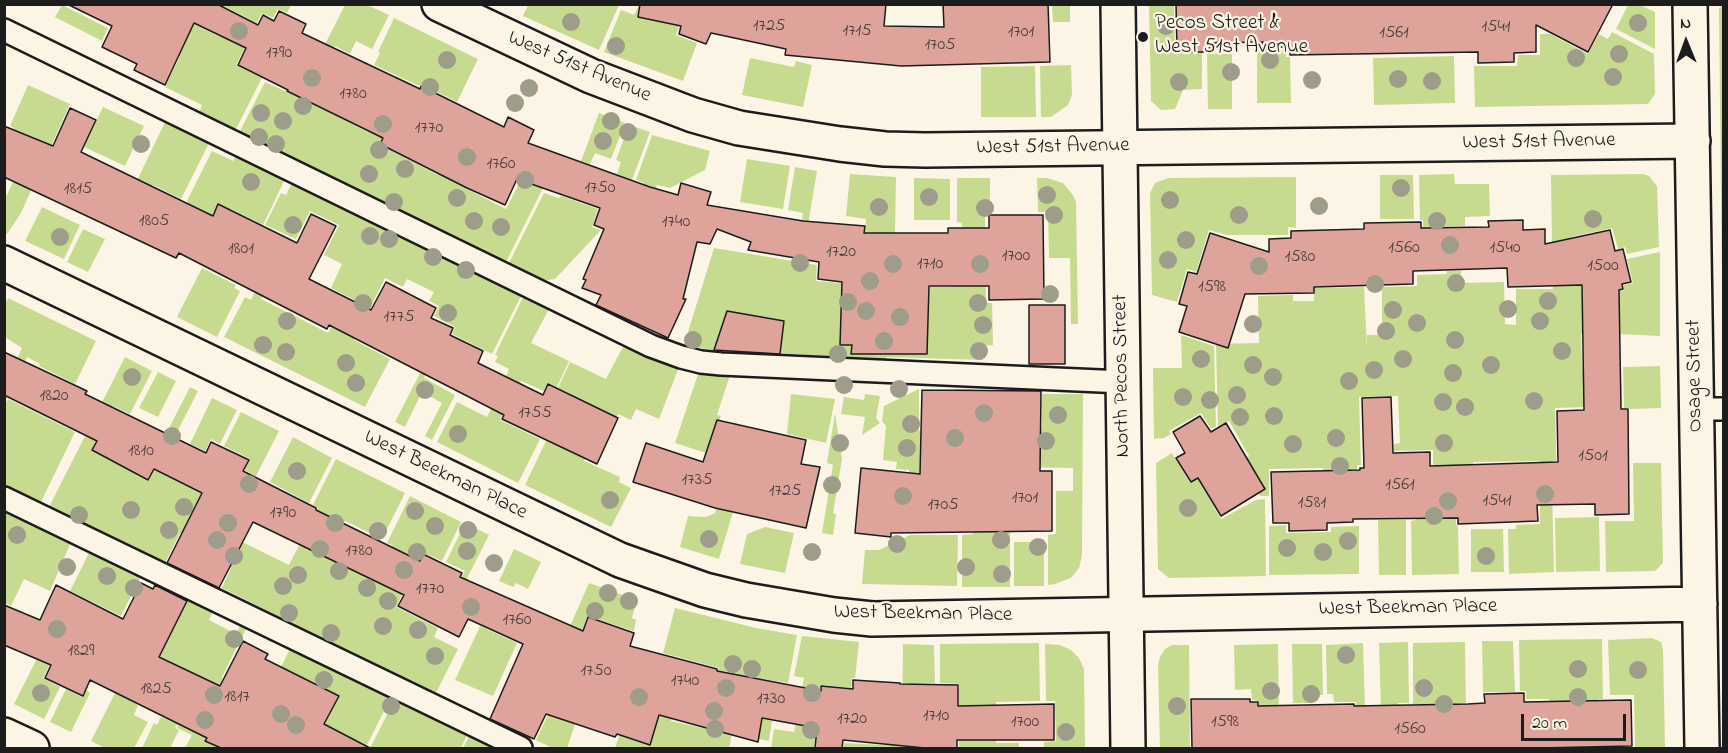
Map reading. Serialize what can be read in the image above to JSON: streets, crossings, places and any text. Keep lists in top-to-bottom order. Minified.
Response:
{"streets":{"street":["West 51st Avenue","North Pecos Street","Osage Street","West Beekman Place"]},"crossings":[["West 51st Avenue","North Pecos Street"],["West 51st Avenue","Osage Street"],["North Pecos Street","West Beekman Place"],["Osage Street","West Beekman Place"]],"places":["Pecos Street & West 51st Avenue"],"house_numbers":["1725","1541","1715","1701","1561","1705","1790","1780","1770","1760","1750","1815","1805","1740","1560","1540","1801","1720","1700","1580","1710","1500","1598","1775","1820","1755","1810","1501","1735","1561","1725","1701","1541","1581","1705","1790","1780","1770","1760","1829","1750","1740","1825","1817","1730","1710","1720","1700","1598","1560"],"scale_bar":"20 m","north":"top"}
